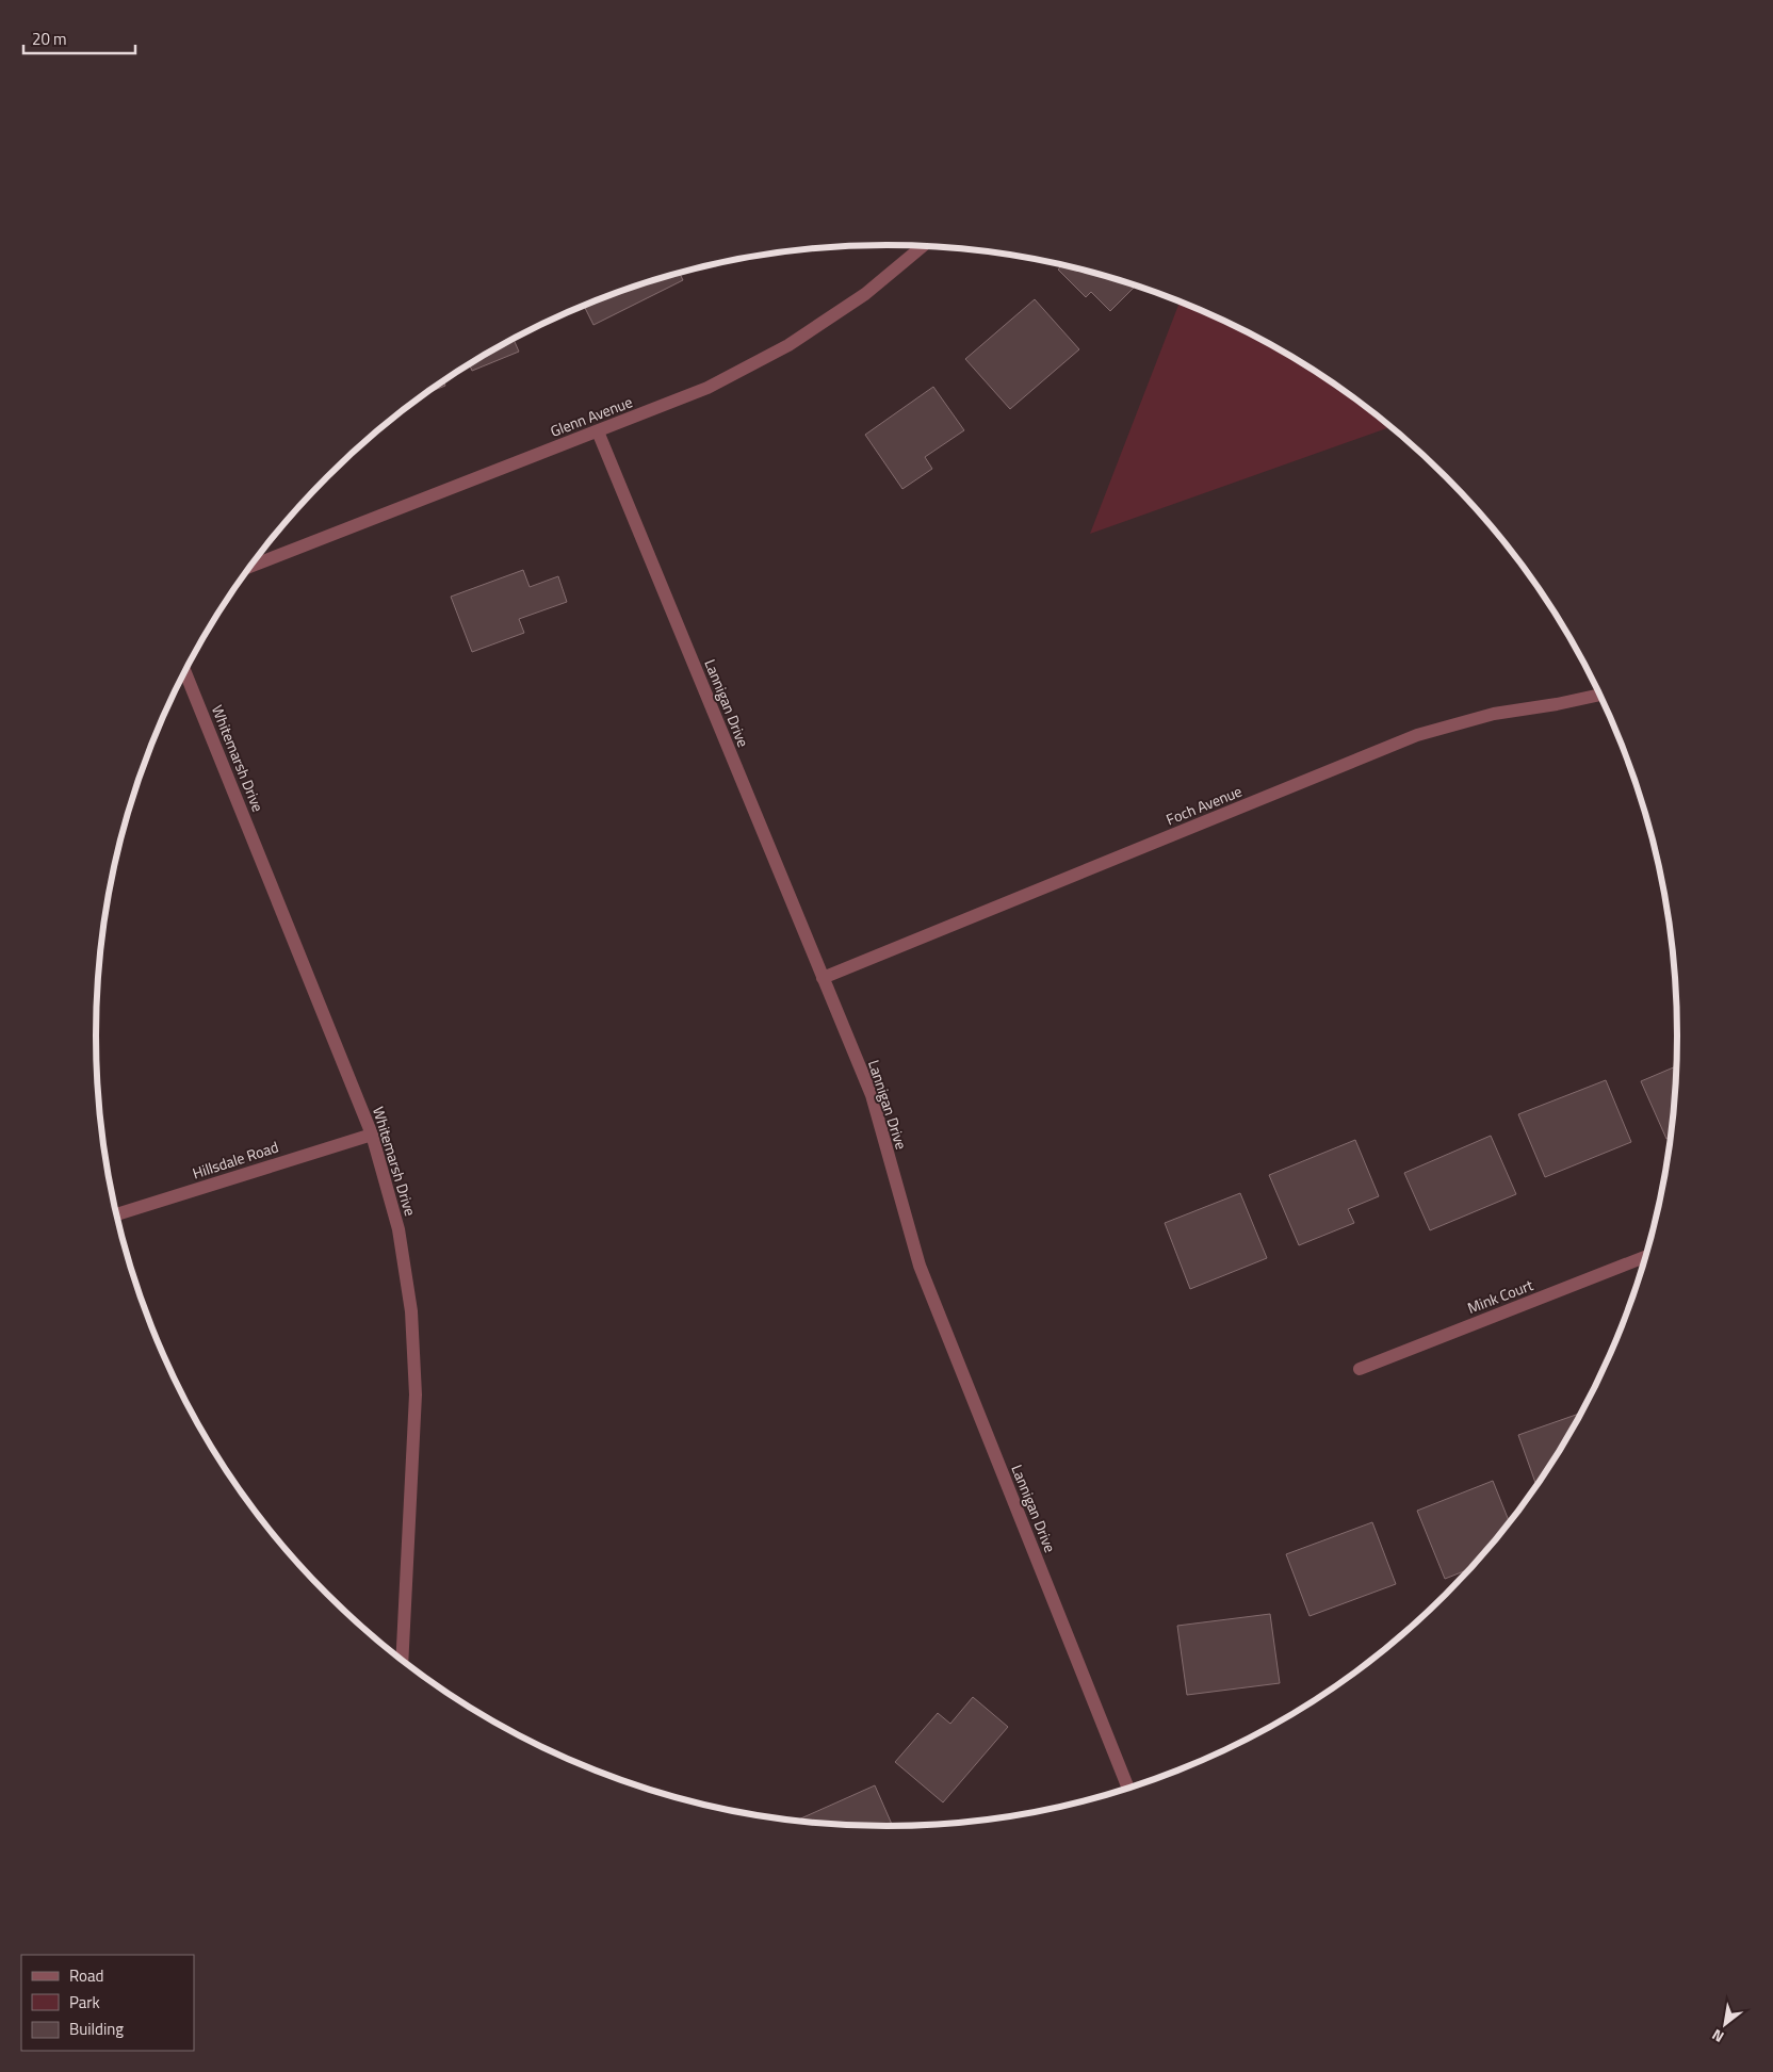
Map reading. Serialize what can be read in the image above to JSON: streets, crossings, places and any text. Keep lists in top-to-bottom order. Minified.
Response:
{"streets":{"street":["Glenn Avenue","Lannigan Drive","Whitemarsh Drive","Foch Avenue","Hillsdale Road","Mink Court"]},"crossings":[["Glenn Avenue","Lannigan Drive"],["Lannigan Drive","Foch Avenue"],["Whitemarsh Drive","Hillsdale Road"]],"legend":["Road","Park","Building"],"scale_bar":"20 m","north":"bottom left"}
